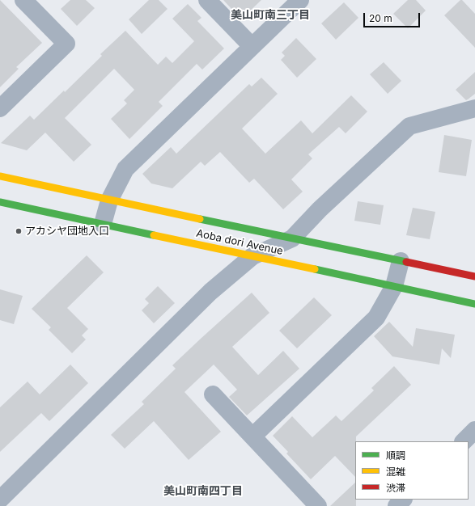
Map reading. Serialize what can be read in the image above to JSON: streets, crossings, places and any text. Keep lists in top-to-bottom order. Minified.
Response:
{"streets":{"street":["Aoba dori Avenue"]},"districts":["美山町南三丁目","美山町南四丁目"],"places":["アカシヤ団地入口"],"legend":["順調","混雑","渋滞"],"scale_bar":"20 m"}
